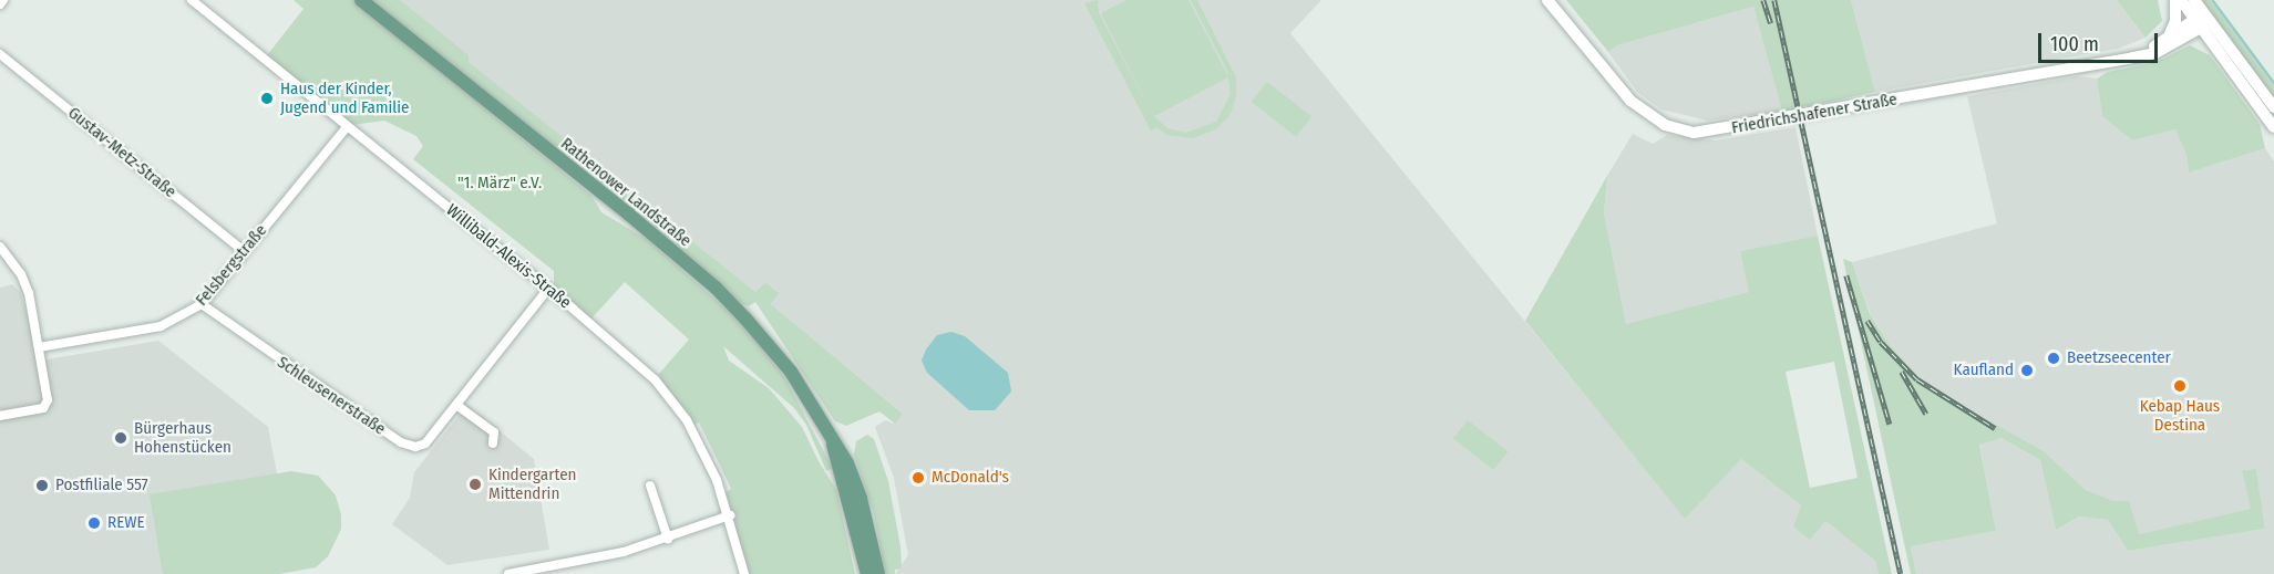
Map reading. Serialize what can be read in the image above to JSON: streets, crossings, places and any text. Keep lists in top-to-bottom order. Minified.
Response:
{"streets":{"main road":["Rathenower Landstraße"],"street":["Friedrichshafener Straße","Gustav-Metz-Straße","Willibald-Alexis-Straße","Felsbergstraße","Schleusenerstraße"]},"crossings":[["Gustav-Metz-Straße","Felsbergstraße"],["Willibald-Alexis-Straße","Felsbergstraße"],["Willibald-Alexis-Straße","Schleusenerstraße"],["Felsbergstraße","Schleusenerstraße"]],"parks":["\"1. März\" e.V."],"places":["Haus der Kinder, Jugend und Familie","Beetzseecenter","Kaufland","Kebap Haus Destina","Bürgerhaus Hohenstücken","McDonald's","Kindergarten Mittendrin","Postfiliale 557","REWE"],"scale_bar":"100 m"}
